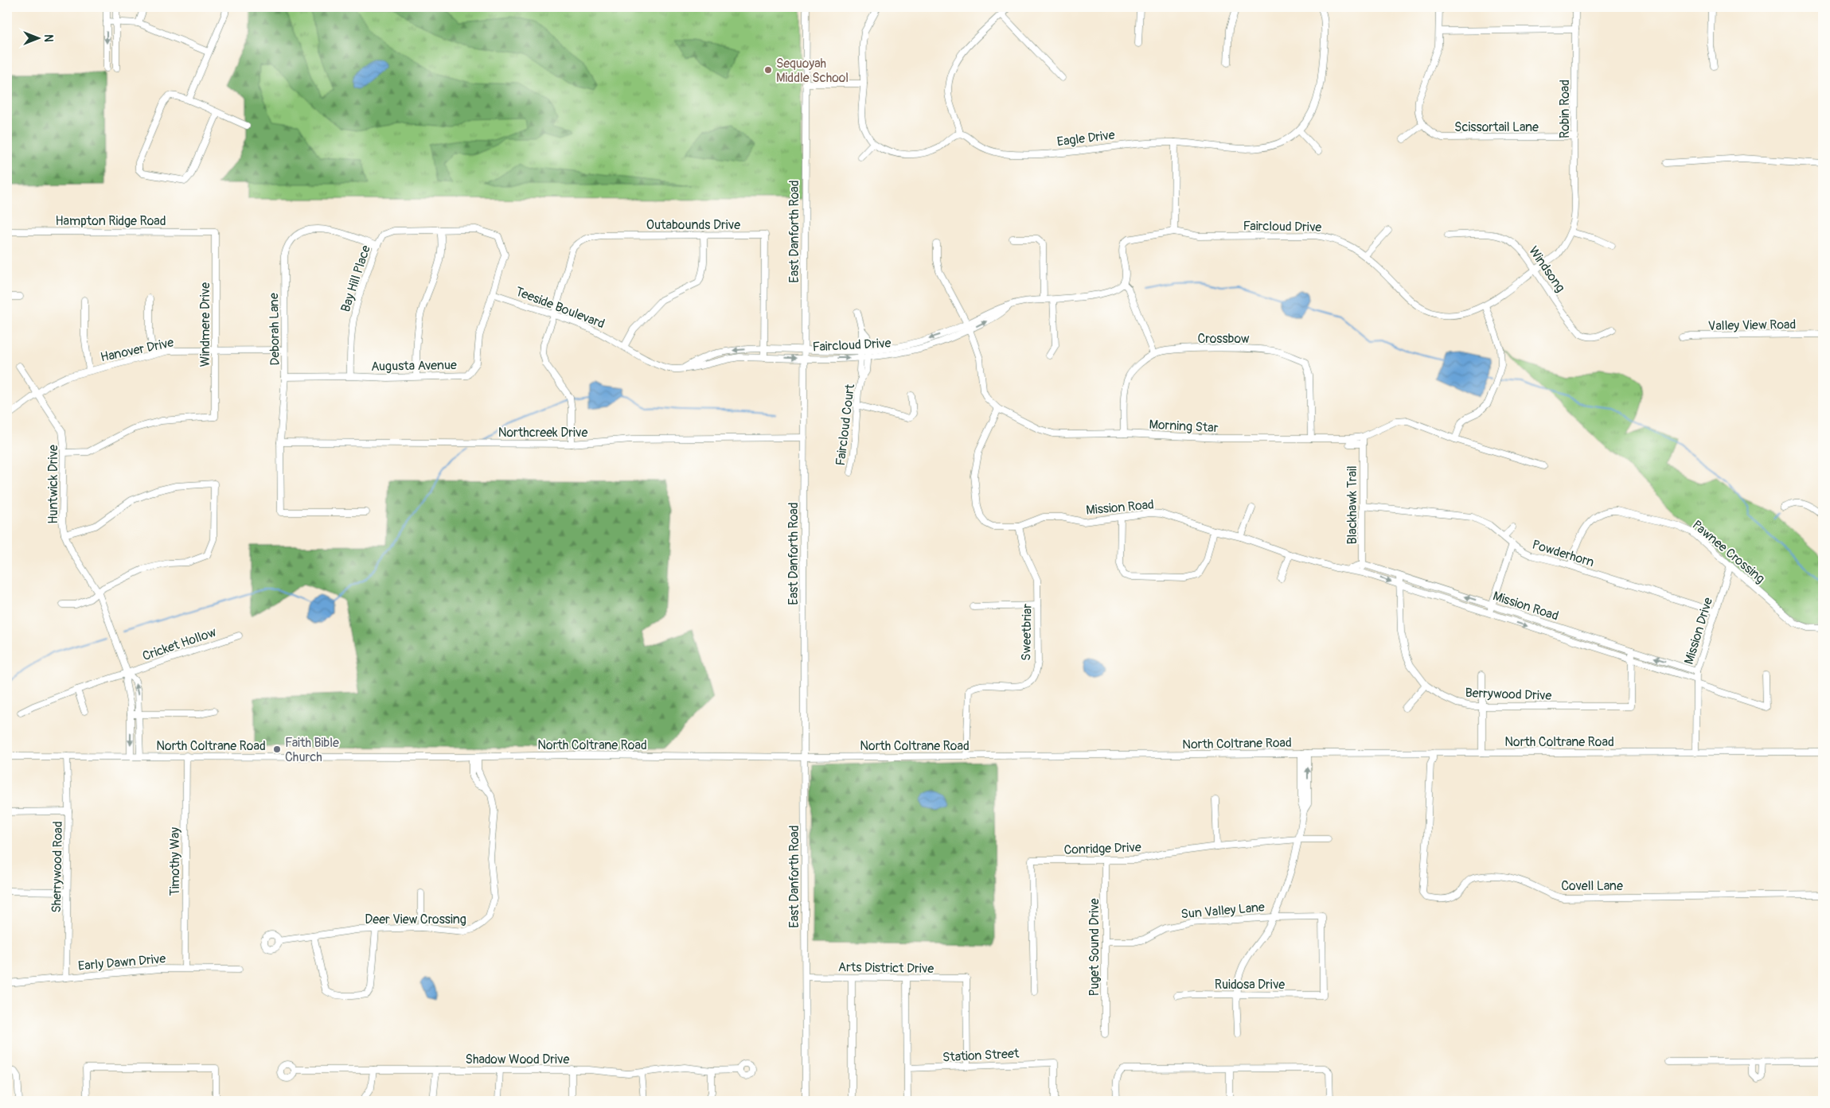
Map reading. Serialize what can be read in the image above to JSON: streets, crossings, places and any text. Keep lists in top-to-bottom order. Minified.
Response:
{"streets":{"street":["Robin Road","Scissortail Lane","Eagle Drive","Hampton Ridge Road","Outabounds Drive","Faircloud Drive","East Danforth Road","Windsong","Bay Hill Place","Teeside Boulevard","Windmere Drive","Valley View Road","Deborah Lane","Crossbow","Hanover Drive","Augusta Avenue","Faircloud Court","Morning Star","Northcreek Drive","Huntwick Drive","Blackhawk Trail","Mission Road","Pawnee Crossing","Powderhorn","Mission Drive","Sweetbriar","Cricket Hollow","Berrywood Drive","North Coltrane Road","Conridge Drive","Timothy Way","Sherrywood Road","Covell Lane","Sun Valley Lane","Deer View Crossing","Puget Sound Drive","Early Dawn Drive","Arts District Drive","Ruidosa Drive","Station Street","Shadow Wood Drive"]},"crossings":[["Robin Road","Scissortail Lane"],["Robin Road","Faircloud Drive"],["Hampton Ridge Road","Windmere Drive"],["Outabounds Drive","Teeside Boulevard"],["Outabounds Drive","Northcreek Drive"],["Faircloud Drive","East Danforth Road"],["Faircloud Drive","Windsong"],["Faircloud Drive","Teeside Boulevard"],["Faircloud Drive","Faircloud Court"],["Faircloud Drive","Morning Star"],["East Danforth Road","Teeside Boulevard"],["East Danforth Road","Northcreek Drive"],["East Danforth Road","North Coltrane Road"],["East Danforth Road","Arts District Drive"],["Bay Hill Place","Deborah Lane"],["Bay Hill Place","Augusta Avenue"],["Teeside Boulevard","Augusta Avenue"],["Windmere Drive","Hanover Drive"],["Windmere Drive","Huntwick Drive"],["Deborah Lane","Hanover Drive"],["Deborah Lane","Augusta Avenue"],["Deborah Lane","Northcreek Drive"],["Crossbow","Morning Star"],["Hanover Drive","Huntwick Drive"],["Morning Star","Blackhawk Trail"],["Morning Star","Mission Road"],["Huntwick Drive","Cricket Hollow"],["Huntwick Drive","North Coltrane Road"],["Blackhawk Trail","Mission Road"],["Blackhawk Trail","Powderhorn"],["Mission Road","Mission Drive"],["Mission Road","Sweetbriar"],["Mission Road","Berrywood Drive"],["Pawnee Crossing","Powderhorn"],["Pawnee Crossing","Mission Drive"],["Powderhorn","Mission Drive"],["Mission Drive","North Coltrane Road"],["Sweetbriar","North Coltrane Road"],["North Coltrane Road","Timothy Way"],["North Coltrane Road","Sherrywood Road"],["North Coltrane Road","Covell Lane"],["North Coltrane Road","Deer View Crossing"],["Conridge Drive","Puget Sound Drive"],["Timothy Way","Early Dawn Drive"],["Sherrywood Road","Early Dawn Drive"],["Sun Valley Lane","Puget Sound Drive"],["Sun Valley Lane","Ruidosa Drive"],["Arts District Drive","Station Street"]],"places":["Sequoyah Middle School","Faith Bible Church"],"north":"right"}
